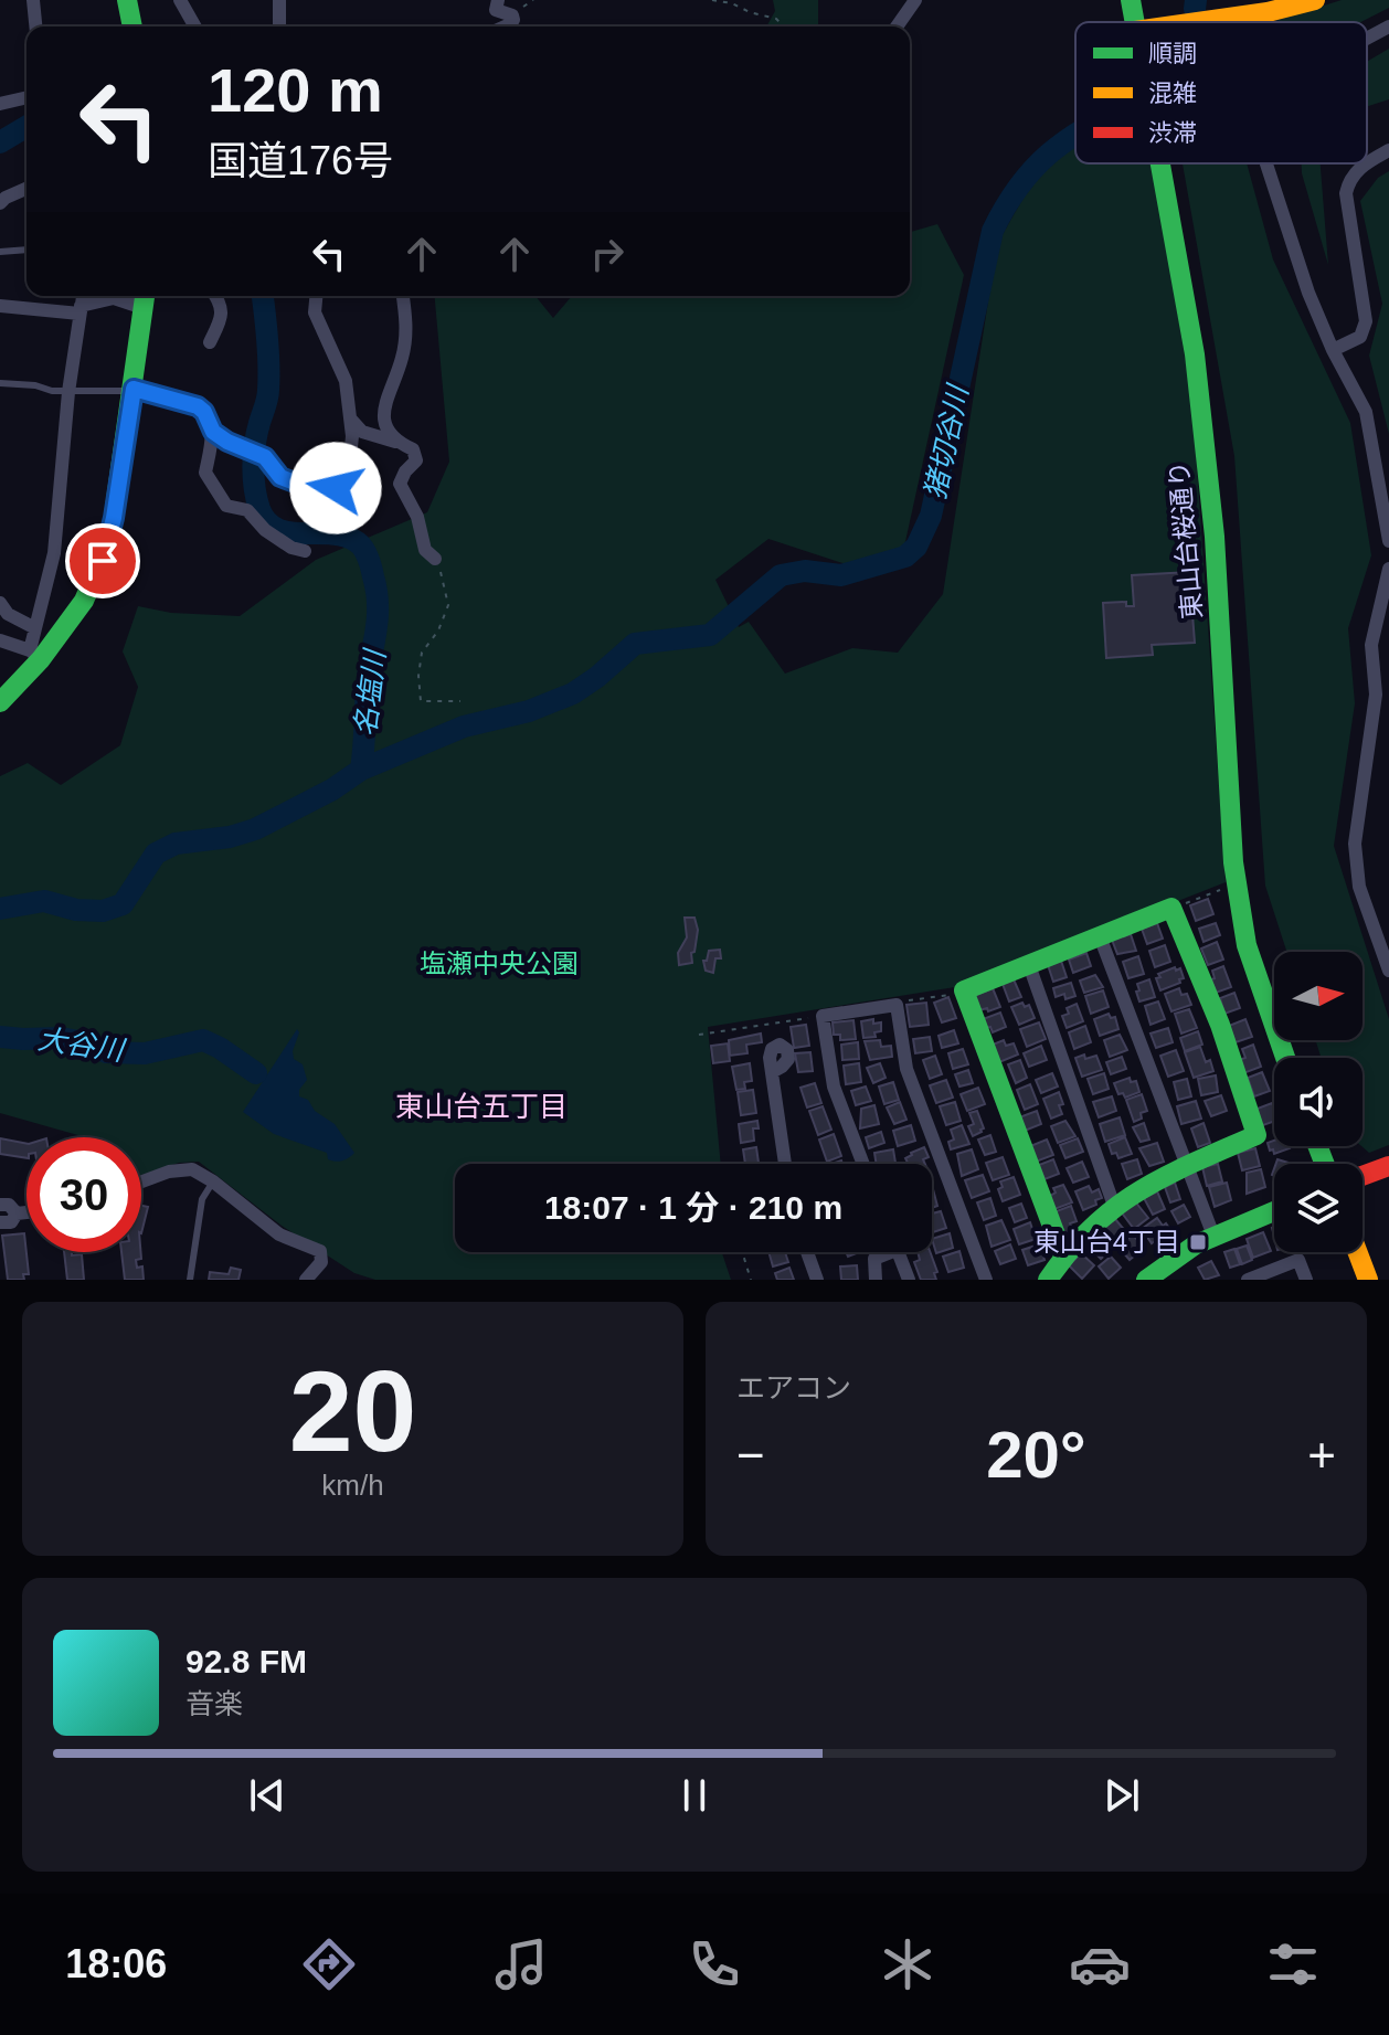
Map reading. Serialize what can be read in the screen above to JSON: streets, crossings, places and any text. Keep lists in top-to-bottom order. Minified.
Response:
{"streets":{"main road":["東山台桜通り"]},"districts":["東山台五丁目"],"water":["猪切谷川","名塩川","大谷川"],"parks":["塩瀬中央公園"],"places":{"transit":["東山台4丁目"]},"legend":["順調","混雑","渋滞"],"north":"right","page":{"turn":["120 m","国道176号"],"limit":"30","trip":"18:07 · 1 分 · 210 m","tile":[["20","km/h"],"エアコン"],"heat":["−","20°","+"],"song":["92.8 FM","音楽"],"tabs":"18:06"}}
